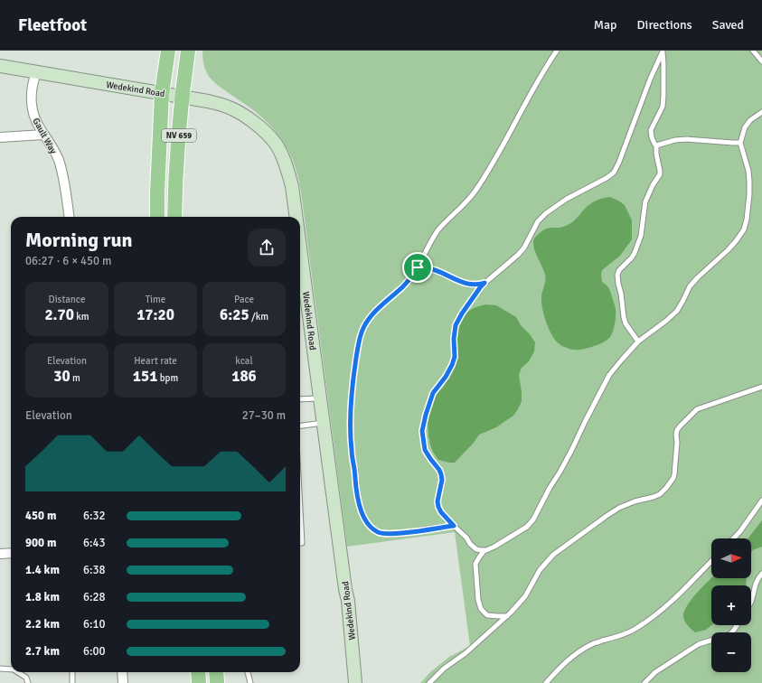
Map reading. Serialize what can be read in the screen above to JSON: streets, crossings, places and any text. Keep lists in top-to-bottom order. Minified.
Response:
{"streets":{"main road":["NV 659"],"street":["Wedekind Road","Gault Way"]},"crossings":[["Wedekind Road","Gault Way"],["Wedekind Road","NV 659"]],"north":"right","page":{"header":"Fleetfoot","nav":["Map","Directions","Saved"],"heading":["Morning run","06:27 · 6 × 450 m"],"stats":[["Distance","2.70 km"],["Time","17:20"],["Pace","6:25 /km"],["Elevation","30 m"],["Heart rate","151 bpm"],["kcal","186"]],"chart":["Elevation","27–30 m"],"list":[{"name":"450 m","note":"6:32"},{"name":"900 m","note":"6:43"},{"name":"1.4 km","note":"6:38"},{"name":"1.8 km","note":"6:28"},{"name":"2.2 km","note":"6:10"},{"name":"2.7 km","note":"6:00"}],"map_buttons":["+","−"]}}
